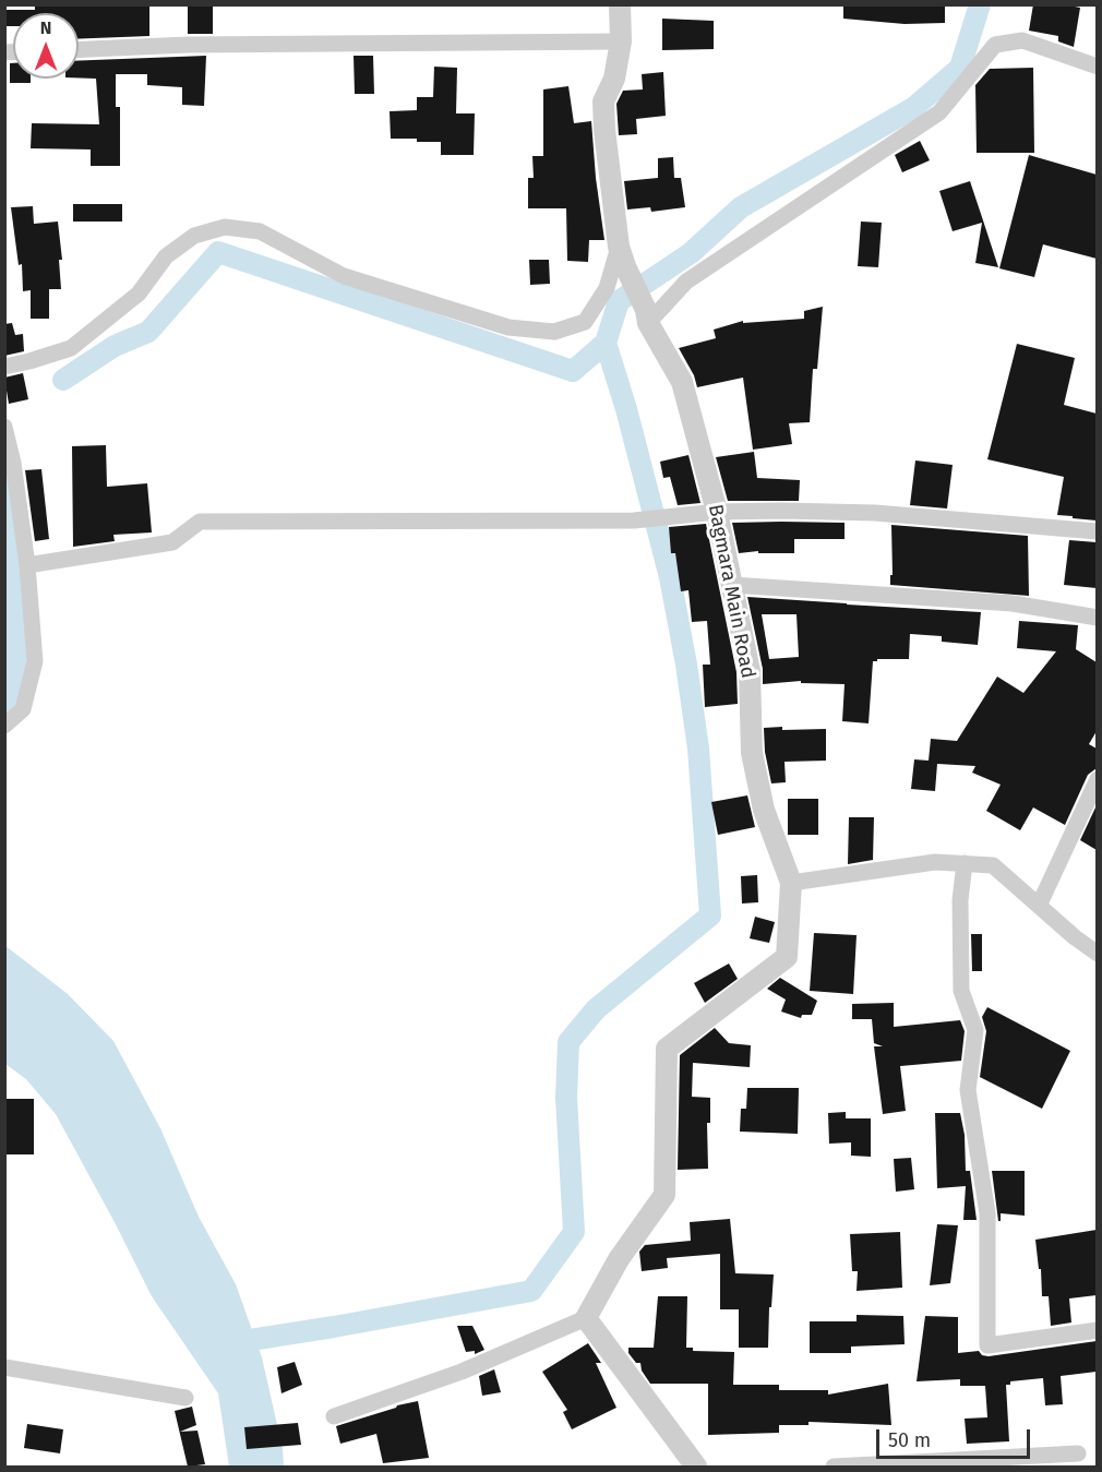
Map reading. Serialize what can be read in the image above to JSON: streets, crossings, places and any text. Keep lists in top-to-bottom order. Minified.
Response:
{"streets":{"street":["Bagmara Main Road"]},"scale_bar":"50 m","north":"top"}
